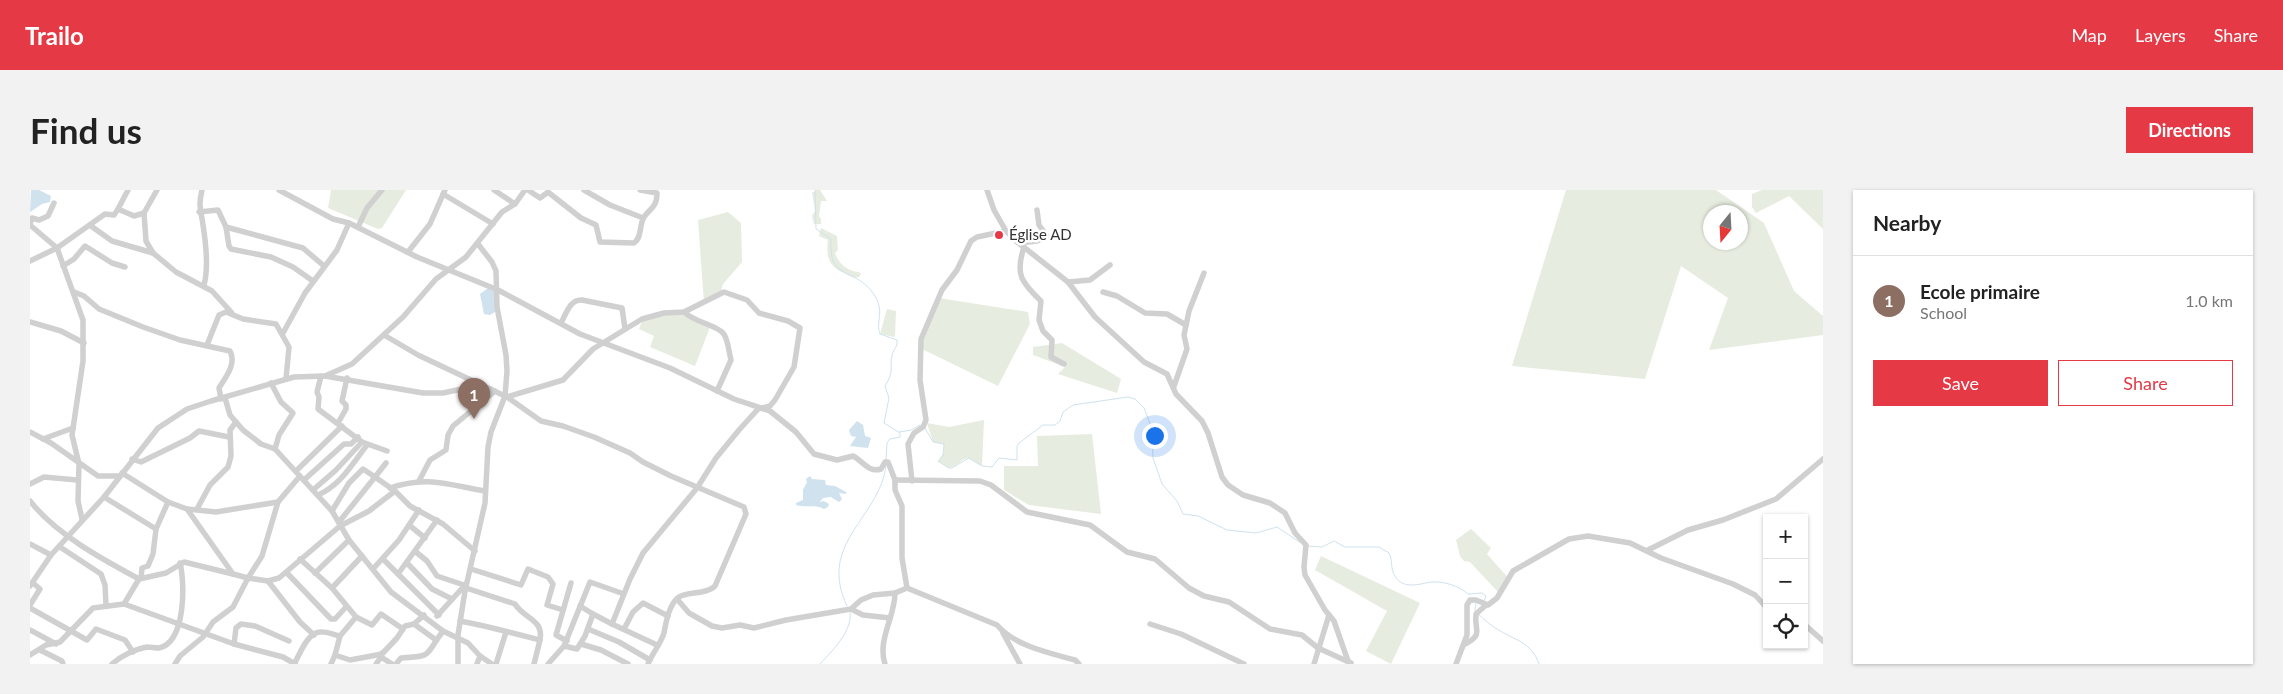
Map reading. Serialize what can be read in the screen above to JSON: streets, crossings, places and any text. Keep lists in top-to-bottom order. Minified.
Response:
{"places":["Église AD"],"north":"bottom","page":{"header":"Trailo","nav":["Map","Layers","Share"],"buttons":["Directions",["Save","Share"]],"title":"Find us","heading":"Nearby","list":[{"mark":"1","name":"Ecole primaire","note":"School","value":"1.0 km"}],"pins":"1","map_buttons":["+","−"]}}
